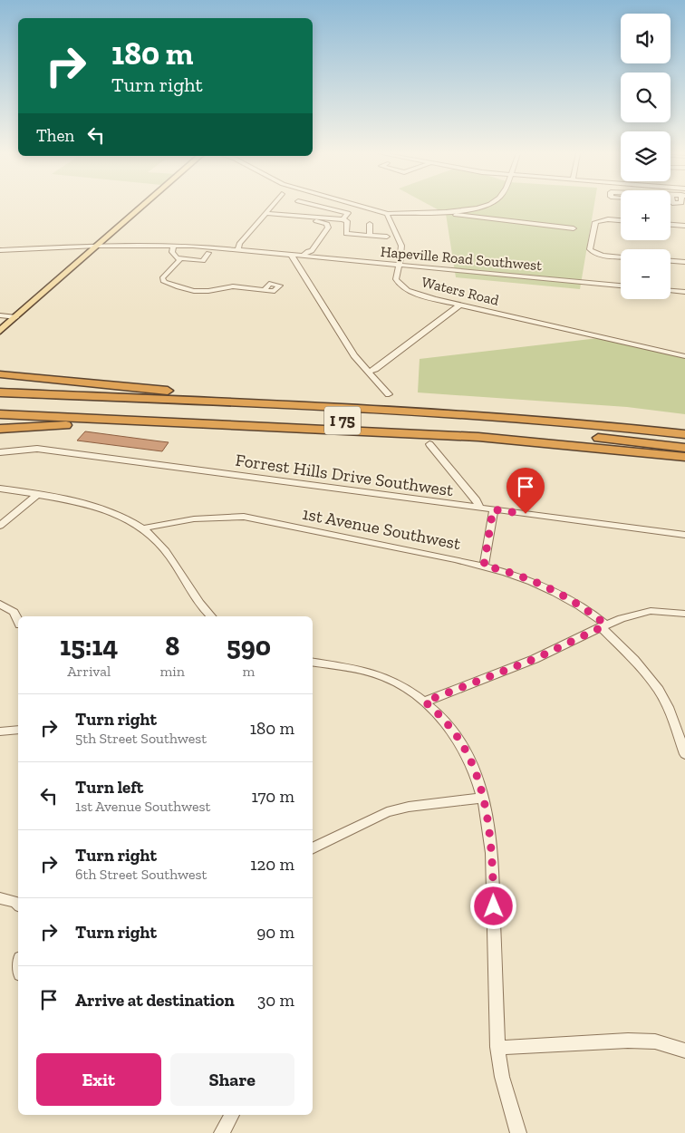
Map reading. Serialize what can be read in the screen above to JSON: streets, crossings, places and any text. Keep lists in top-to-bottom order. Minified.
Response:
{"streets":{"highway":["I 75"],"street":["Hapeville Road Southwest","Waters Road","Forrest Hills Drive Southwest","1st Avenue Southwest"]},"crossings":[["Hapeville Road Southwest","Waters Road"]],"page":{"map_buttons":["+","−"],"turn":["180 m","Turn right"],"then":"Then","eta":["15:14","Arrival","8","min","590","m"],"list":[{"name":"Turn right","note":"5th Street Southwest","value":"180 m"},{"name":"Turn left","note":"1st Avenue Southwest","value":"170 m"},{"name":"Turn right","note":"6th Street Southwest","value":"120 m"},{"name":"Turn right","value":"90 m"},{"name":"Arrive at destination","value":"30 m"}],"buttons":["Exit","Share"]}}
